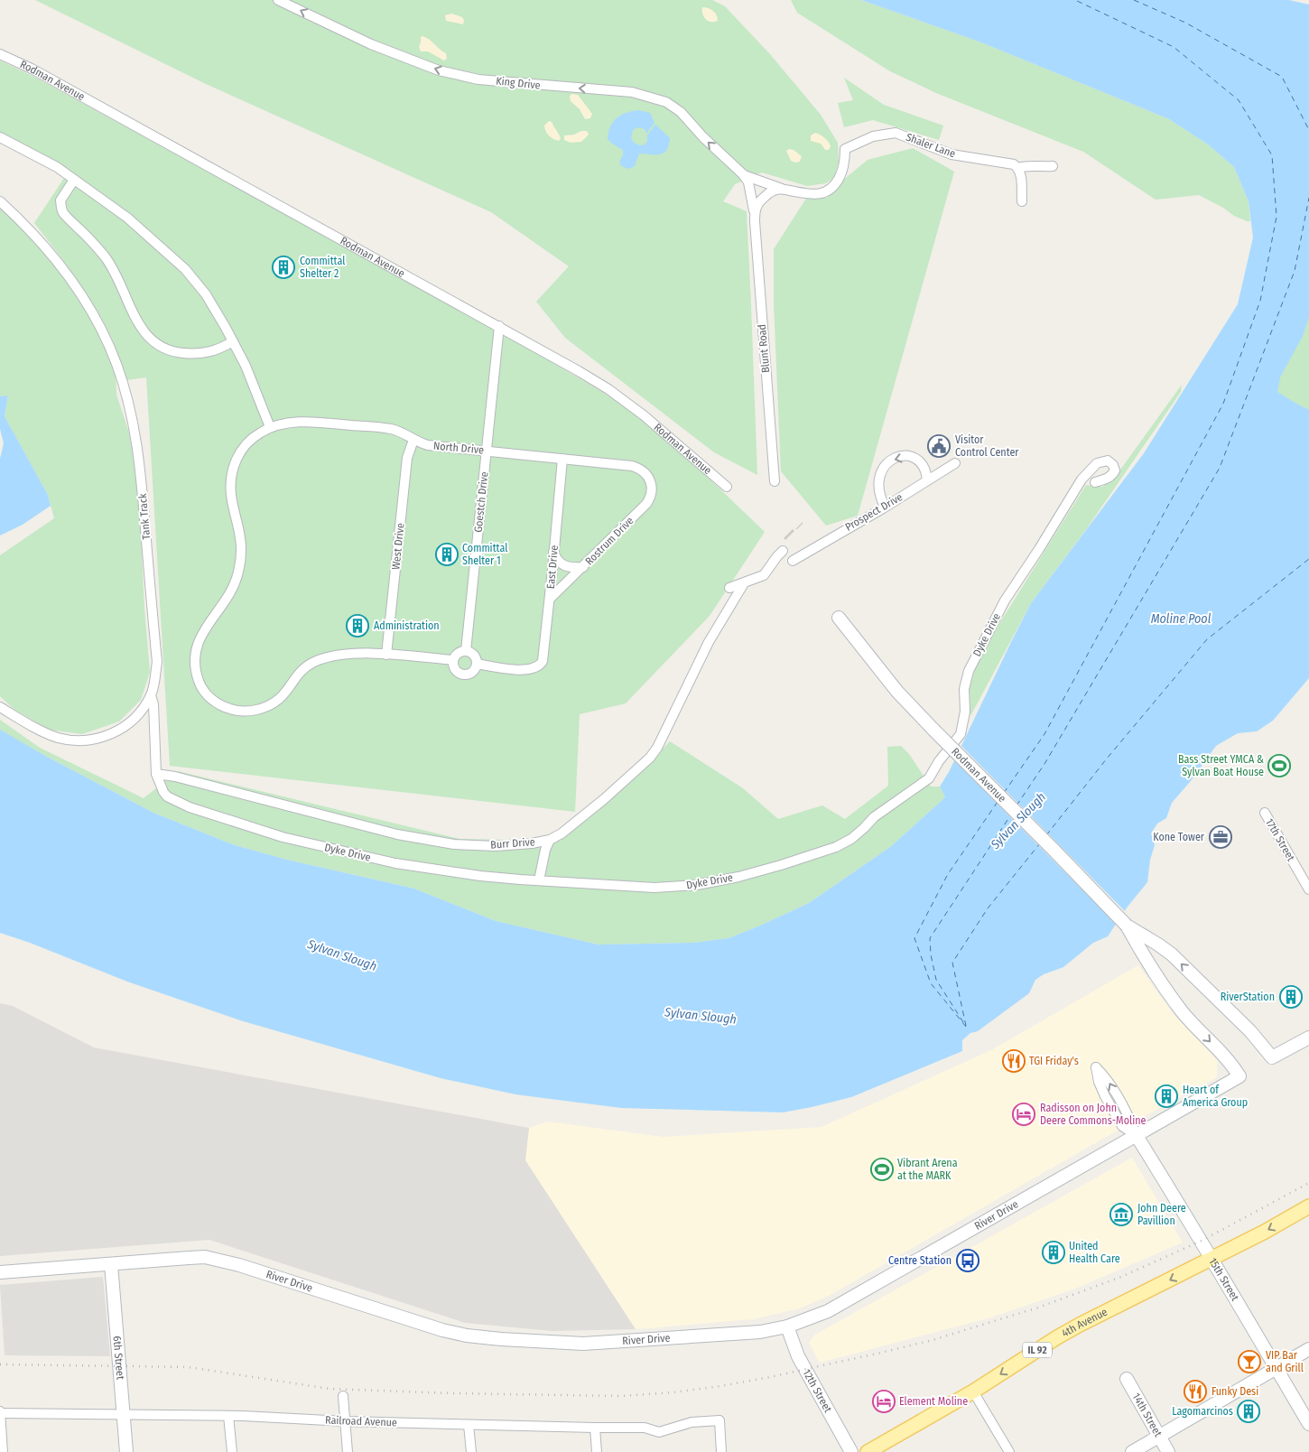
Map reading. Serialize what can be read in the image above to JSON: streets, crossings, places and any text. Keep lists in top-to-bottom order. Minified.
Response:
{"streets":{"main road":["4th Avenue","IL 92"],"street":["Rodman Avenue","King Drive","Shaler Lane","Blunt Road","North Drive","Goestch Drive","Prospect Drive","Tank Track","Rostrum Drive","West Drive","East Drive","Dyke Drive","17th Street","Burr Drive","River Drive","15th Street","6th Street","12th Street","14th Street","Railroad Avenue"]},"crossings":[["Rodman Avenue","Goestch Drive"],["Rodman Avenue","River Drive"],["King Drive","Blunt Road"],["North Drive","Goestch Drive"],["North Drive","Rostrum Drive"],["North Drive","West Drive"],["North Drive","East Drive"],["Goestch Drive","East Drive"],["Tank Track","Dyke Drive"],["Rostrum Drive","East Drive"],["Dyke Drive","Burr Drive"],["River Drive","15th Street"],["River Drive","6th Street"],["River Drive","12th Street"],["15th Street","4th Avenue"],["6th Street","Railroad Avenue"]],"one_way":["King Drive","4th Avenue"],"water":["Moline Pool","Sylvan Slough"],"places":{"building":["Committal Shelter 2","Committal Shelter 1","Administration","RiverStation","Heart of America Group","United Health Care","Lagomarcinos"],"public building":["Visitor Control Center"],"sports":["Bass Street YMCA & Sylvan Boat House","Vibrant Arena at the MARK"],"office":["Kone Tower"],"restaurant":["TGI Friday's","Funky Desi"],"hotel":["Radisson on John Deere Commons-Moline","Element Moline"],"museum":["John Deere Pavillion"],"bus stop":["Centre Station"],"bar":["VIP Bar and Grill"]}}
